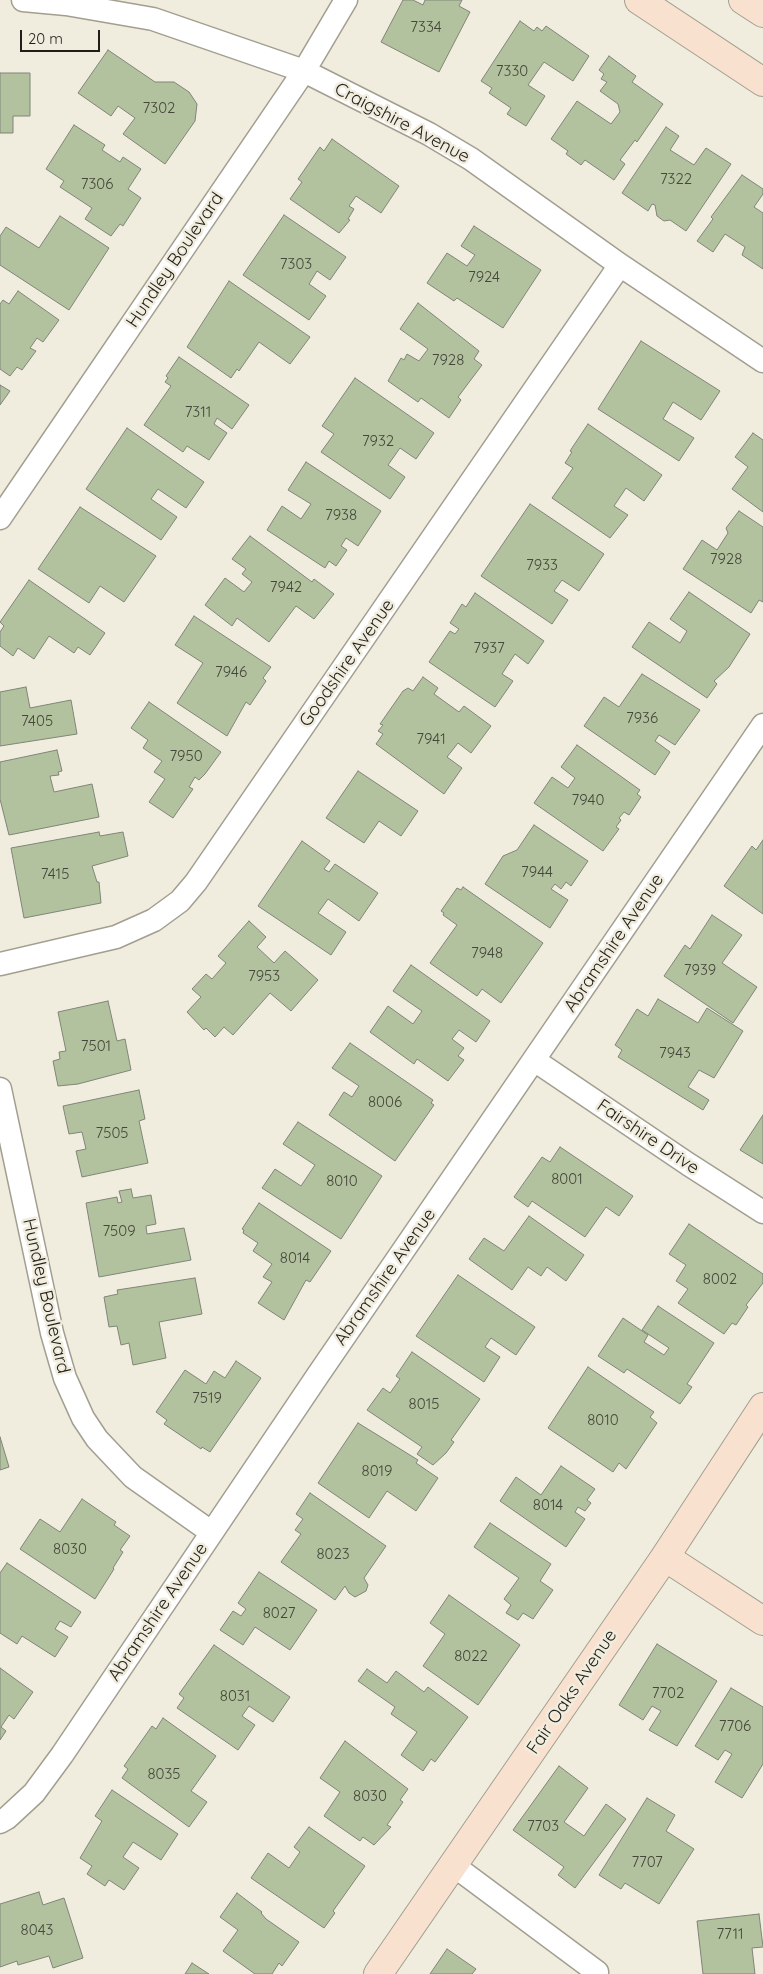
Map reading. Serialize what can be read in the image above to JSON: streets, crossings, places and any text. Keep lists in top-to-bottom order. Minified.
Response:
{"streets":{"street":["Craigshire Avenue","Hundley Boulevard","Goodshire Avenue","Abramshire Avenue","Fairshire Drive","Fair Oaks Avenue"]},"crossings":[["Craigshire Avenue","Hundley Boulevard"],["Craigshire Avenue","Goodshire Avenue"],["Hundley Boulevard","Abramshire Avenue"],["Abramshire Avenue","Fairshire Drive"]],"house_numbers":["7334","7330","7302","7322","7306","7303","7924","7928","7311","7932","7938","7928","7933","7942","7937","7946","7936","7405","7941","7950","7940","7944","7415","7948","7939","7953","7501","7943","8006","7505","8001","8010","7509","8014","8002","7519","8015","8010","8019","8014","8030","8023","8027","8022","7702","8031","7706","8035","8030","7703","7707","8043","7711"],"scale_bar":"20 m"}
